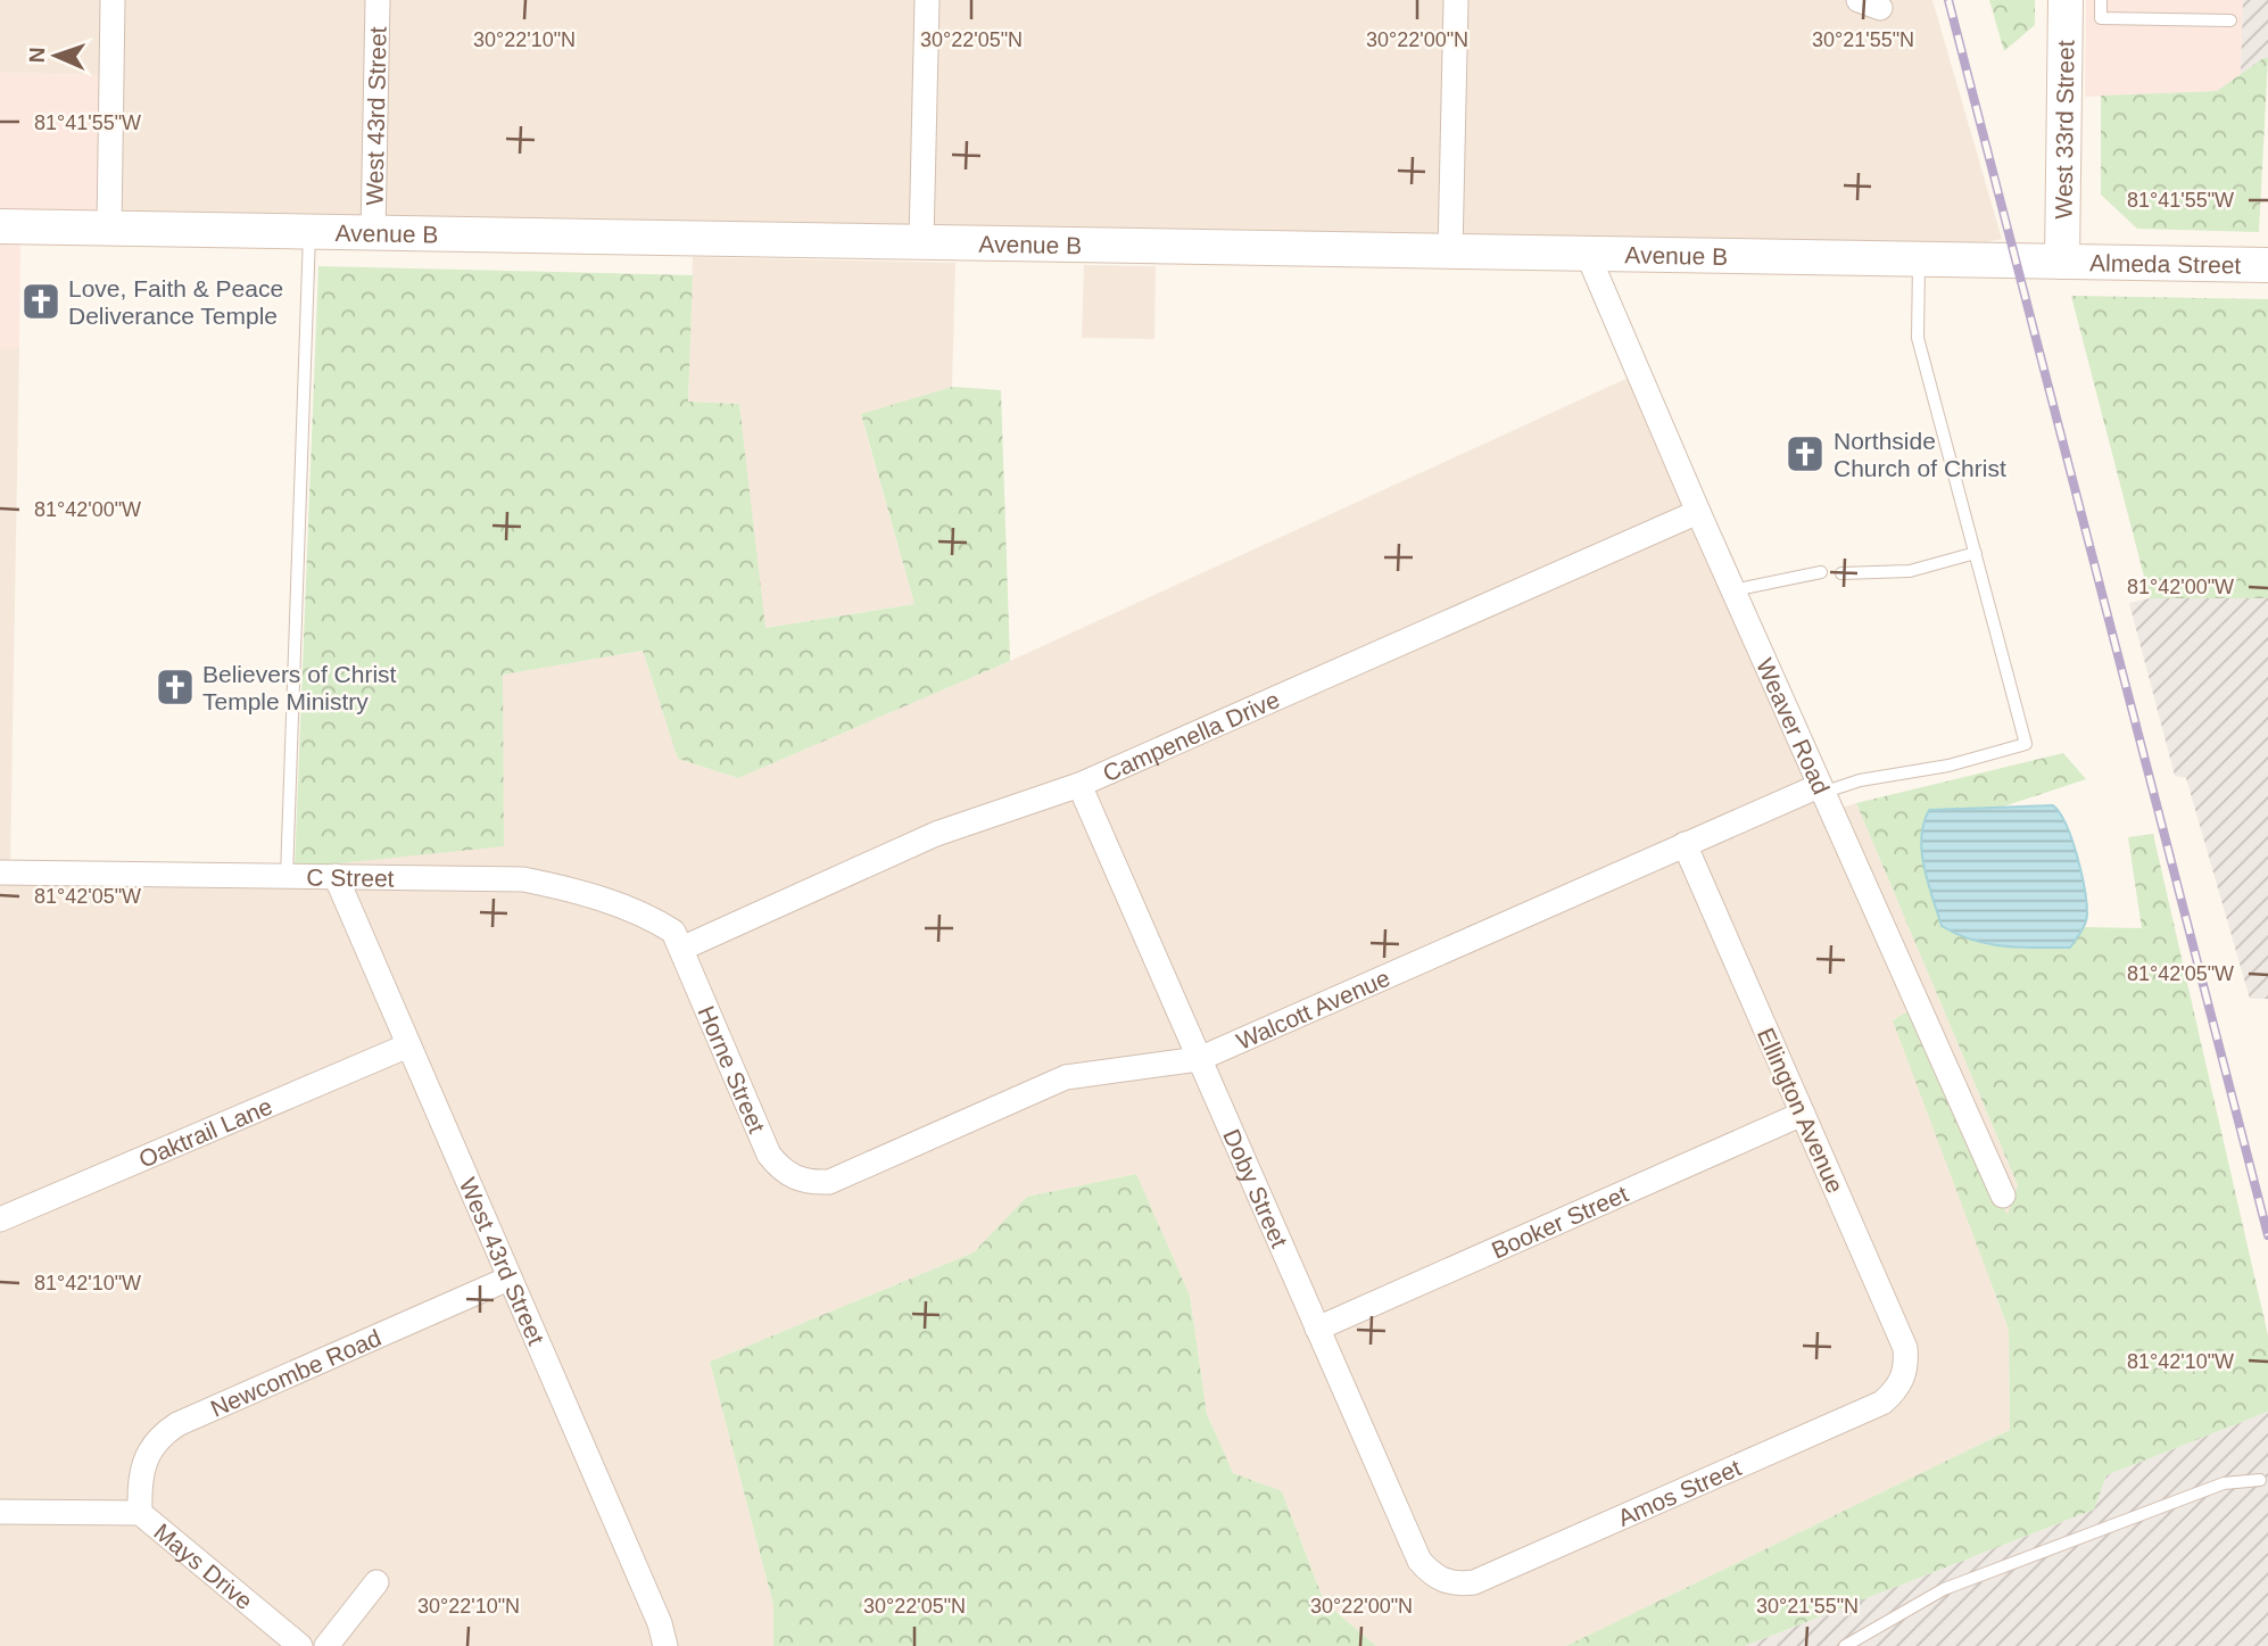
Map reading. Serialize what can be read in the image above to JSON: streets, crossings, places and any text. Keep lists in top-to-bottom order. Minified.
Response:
{"streets":{"main road":["West 33rd Street","Avenue B","Almeda Street"],"street":["West 43rd Street","Weaver Road","Campenella Drive","C Street","Walcott Avenue","Horne Street","Ellington Avenue","Oaktrail Lane","Doby Street","Booker Street","Newcombe Road","Amos Street","Mays Drive"]},"crossings":[["West 43rd Street","Avenue B"],["West 43rd Street","C Street"],["West 43rd Street","Oaktrail Lane"],["West 43rd Street","Newcombe Road"],["West 33rd Street","Avenue B"],["West 33rd Street","Almeda Street"],["Avenue B","Almeda Street"],["Avenue B","Weaver Road"],["Weaver Road","Campenella Drive"],["Weaver Road","Walcott Avenue"],["Campenella Drive","C Street"],["Campenella Drive","Horne Street"],["Campenella Drive","Doby Street"],["C Street","Horne Street"],["Walcott Avenue","Horne Street"],["Walcott Avenue","Ellington Avenue"],["Walcott Avenue","Doby Street"],["Ellington Avenue","Booker Street"],["Ellington Avenue","Amos Street"],["Doby Street","Booker Street"],["Doby Street","Amos Street"],["Newcombe Road","Mays Drive"]],"places":{"church":["Love, Faith & Peace Deliverance Temple","Northside Church of Christ","Believers of Christ Temple Ministry"]},"north":"left","coordinates":["30°22'10\"N","30°22'05\"N","30°22'00\"N","30°21'55\"N","81°41'55\"W","81°42'00\"W","81°42'05\"W","81°42'10\"W"]}
